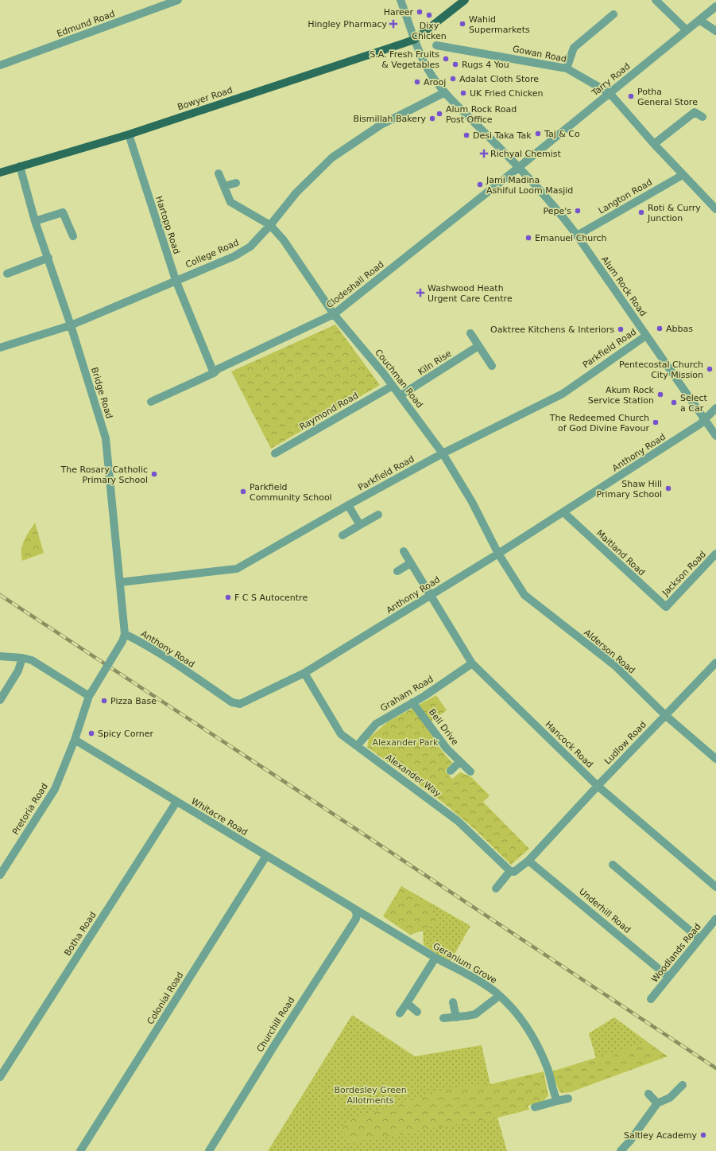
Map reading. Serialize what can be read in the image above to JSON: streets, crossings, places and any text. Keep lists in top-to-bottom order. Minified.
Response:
{"streets":{"main road":["Bowyer Road"],"street":["Edmund Road","Gowan Road","Tarry Road","Langton Road","Hartopp Road","College Road","Clodeshall Road","Alum Rock Road","Parkfield Road","Kiln Rise","Couchman Road","Bridge Road","Raymond Road","Anthony Road","Maitland Road","Jackson Road","Alderson Road","Graham Road","Bell Drive","Ludlow Road","Hancock Road","Alexander Way","Pretoria Road","Whitacre Road","Underhill Road","Botha Road","Woodlands Road","Geranium Grove","Colonial Road","Churchill Road"]},"crossings":[["Gowan Road","Tarry Road"],["Gowan Road","Langton Road"],["Tarry Road","Clodeshall Road"],["Tarry Road","Alum Rock Road"],["Bowyer Road","Hartopp Road"],["Bowyer Road","Alum Rock Road"],["Bowyer Road","Bridge Road"],["Langton Road","Alum Rock Road"],["Hartopp Road","College Road"],["Hartopp Road","Clodeshall Road"],["College Road","Alum Rock Road"],["College Road","Couchman Road"],["College Road","Bridge Road"],["Clodeshall Road","Alum Rock Road"],["Clodeshall Road","Couchman Road"],["Alum Rock Road","Parkfield Road"],["Alum Rock Road","Anthony Road"],["Parkfield Road","Couchman Road"],["Parkfield Road","Bridge Road"],["Kiln Rise","Couchman Road"],["Couchman Road","Raymond Road"],["Couchman Road","Anthony Road"],["Couchman Road","Alderson Road"],["Bridge Road","Anthony Road"],["Anthony Road","Maitland Road"],["Anthony Road","Alderson Road"],["Anthony Road","Hancock Road"],["Anthony Road","Alexander Way"],["Maitland Road","Jackson Road"],["Alderson Road","Ludlow Road"],["Graham Road","Bell Drive"],["Graham Road","Hancock Road"],["Graham Road","Alexander Way"],["Ludlow Road","Hancock Road"],["Ludlow Road","Alexander Way"],["Ludlow Road","Underhill Road"],["Pretoria Road","Whitacre Road"],["Whitacre Road","Botha Road"],["Whitacre Road","Geranium Grove"],["Whitacre Road","Colonial Road"],["Whitacre Road","Churchill Road"],["Underhill Road","Woodlands Road"],["Geranium Grove","Churchill Road"]],"parks":["Alexander Park","Bordesley Green Allotments"],"places":{"other":["Hareer","Dixy Chicken","Wahid Supermarkets","S.A. Fresh Fruits & Vegetables","Rugs 4 You","Adalat Cloth Store","Arooj","UK Fried Chicken","Potha General Store","Alum Rock Road Post Office","Bismillah Bakery","Taj & Co","Desi Taka Tak","Jami Madina Ashiful Loom Masjid","Pepe's","Roti & Curry Junction","Emanuel Church","Abbas","Oaktree Kitchens & Interiors","Pentecostal Church City Mission","Akum Rock Service Station","Select a Car","The Redeemed Church of God Divine Favour","The Rosary Catholic Primary School","Shaw Hill Primary School","Parkfield Community School","F C S Autocentre","Pizza Base","Spicy Corner","Saltley Academy"],"health":["Hingley Pharmacy","Richyal Chemist","Washwood Heath Urgent Care Centre"]}}
